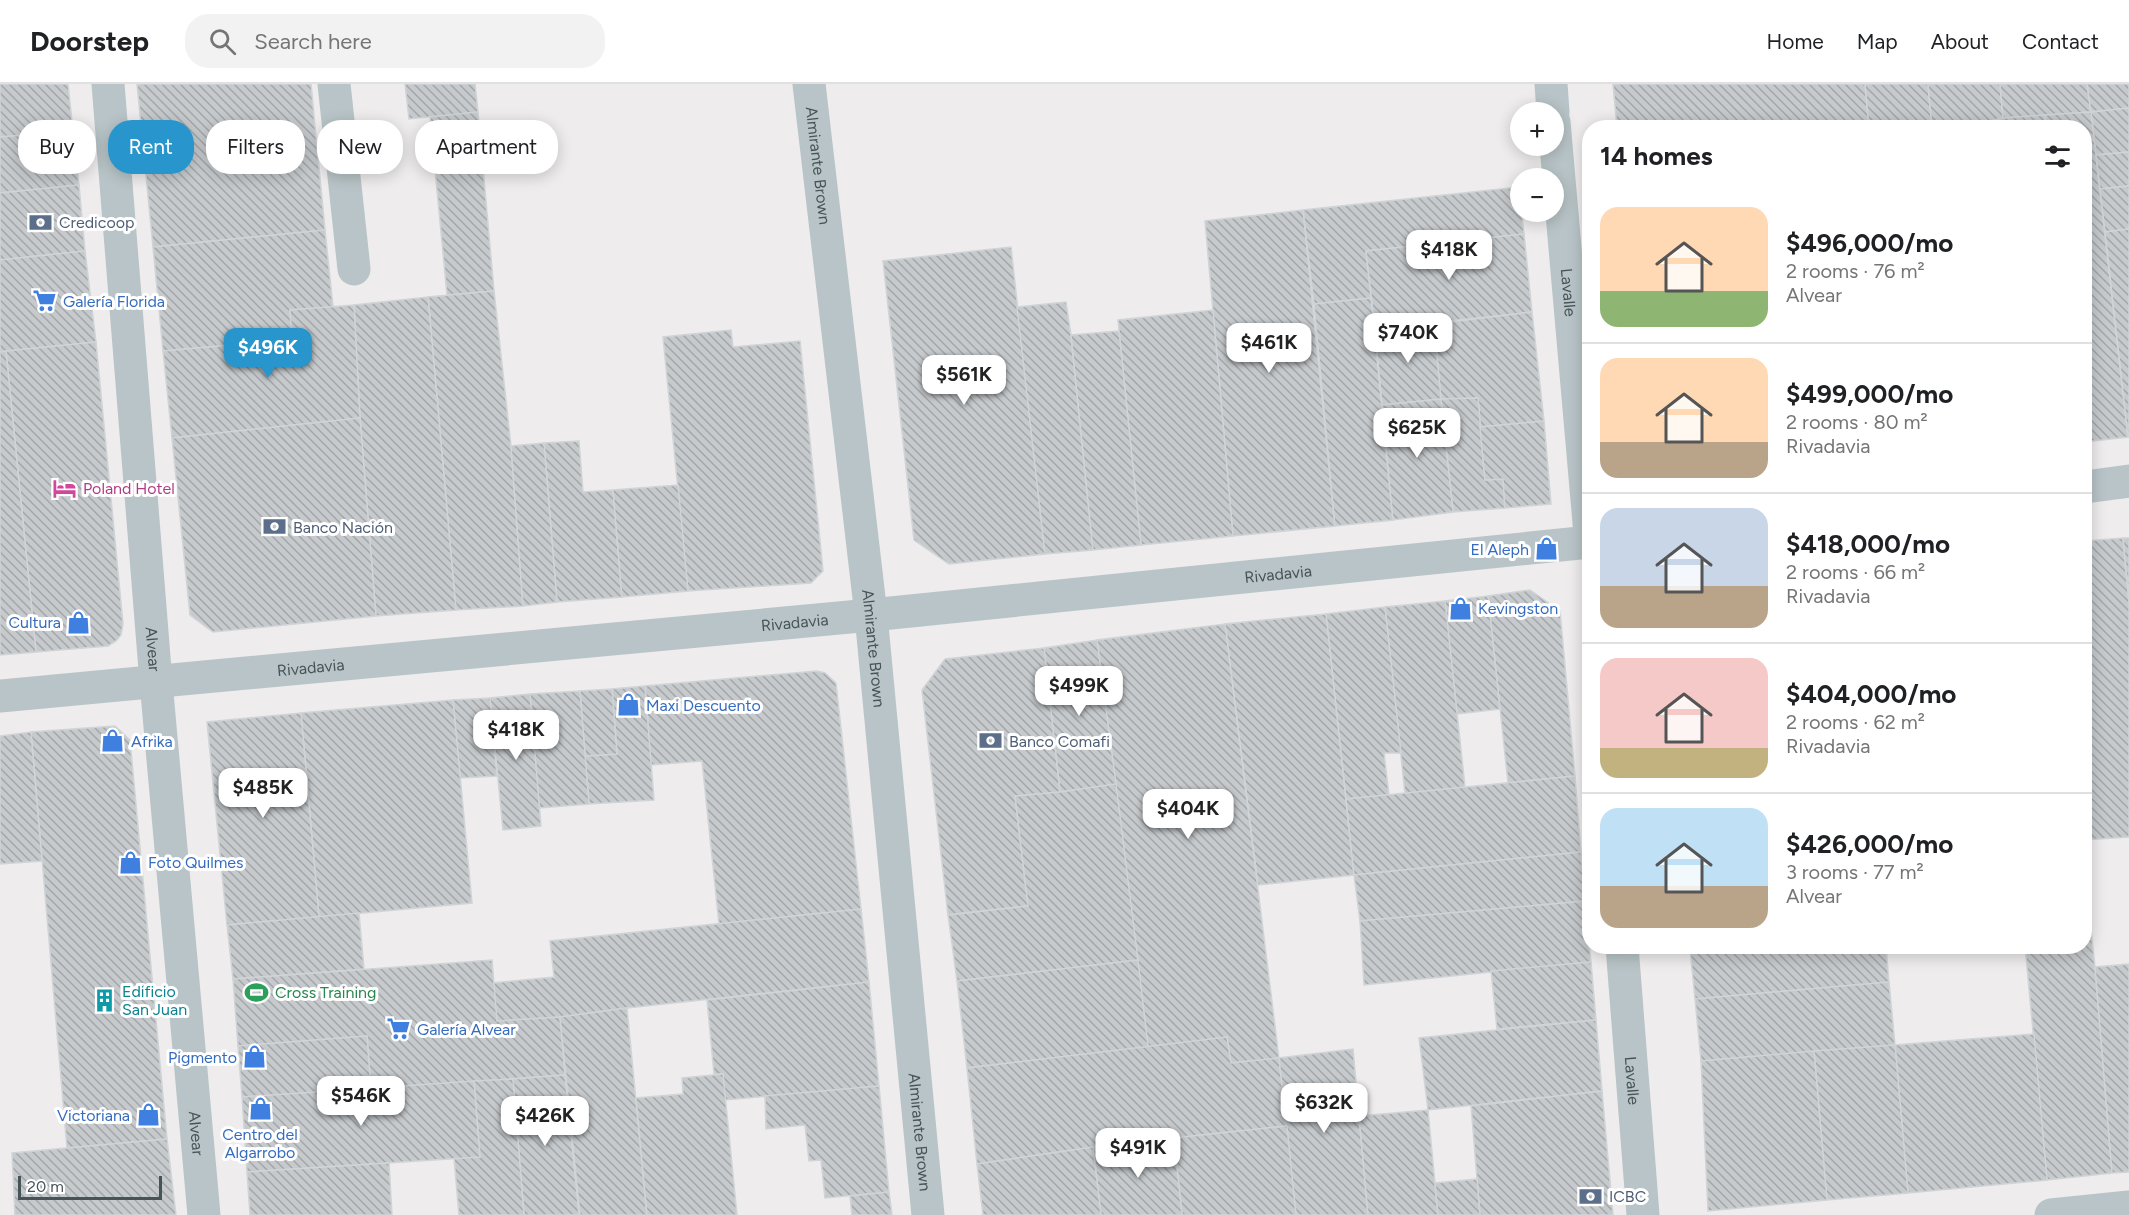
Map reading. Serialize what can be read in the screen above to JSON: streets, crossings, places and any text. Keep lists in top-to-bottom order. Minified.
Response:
{"streets":{"street":["Almirante Brown","Lavalle","Rivadavia","Alvear"]},"crossings":[["Almirante Brown","Rivadavia"],["Rivadavia","Alvear"]],"places":{"bank":["Credicoop","Banco Nación","Banco Comafi","ICBC"],"supermarket":["Galería Florida","Galería Alvear"],"hotel":["Poland Hotel"],"shop":["El Aleph","Kevingston","Cultura","Maxi Descuento","Afrika","Foto Quilmes","Pigmento","Centro del Algarrobo","Victoriana"],"sports":["Cross Training"],"building":["Edificio San Juan"]},"scale_bar":"20 m","page":{"header":"Doorstep","search":"Search here","nav":["Home","Map","About","Contact"],"map_buttons":["+","−"],"chip":["Buy","Rent","Filters","New","Apartment"],"heading":"14 homes","list":[{"name":"$496,000/mo","note":"2 rooms · 76 m² · Alvear"},{"name":"$499,000/mo","note":"2 rooms · 80 m² · Rivadavia"},{"name":"$418,000/mo","note":"2 rooms · 66 m² · Rivadavia"},{"name":"$404,000/mo","note":"2 rooms · 62 m² · Rivadavia"},{"name":"$426,000/mo","note":"3 rooms · 77 m² · Alvear"}],"price":["$418K","$740K","$461K","$496K","$561K","$625K","$499K","$418K","$485K","$404K","$546K","$632K","$426K","$491K"],"scale":"20 m"}}
